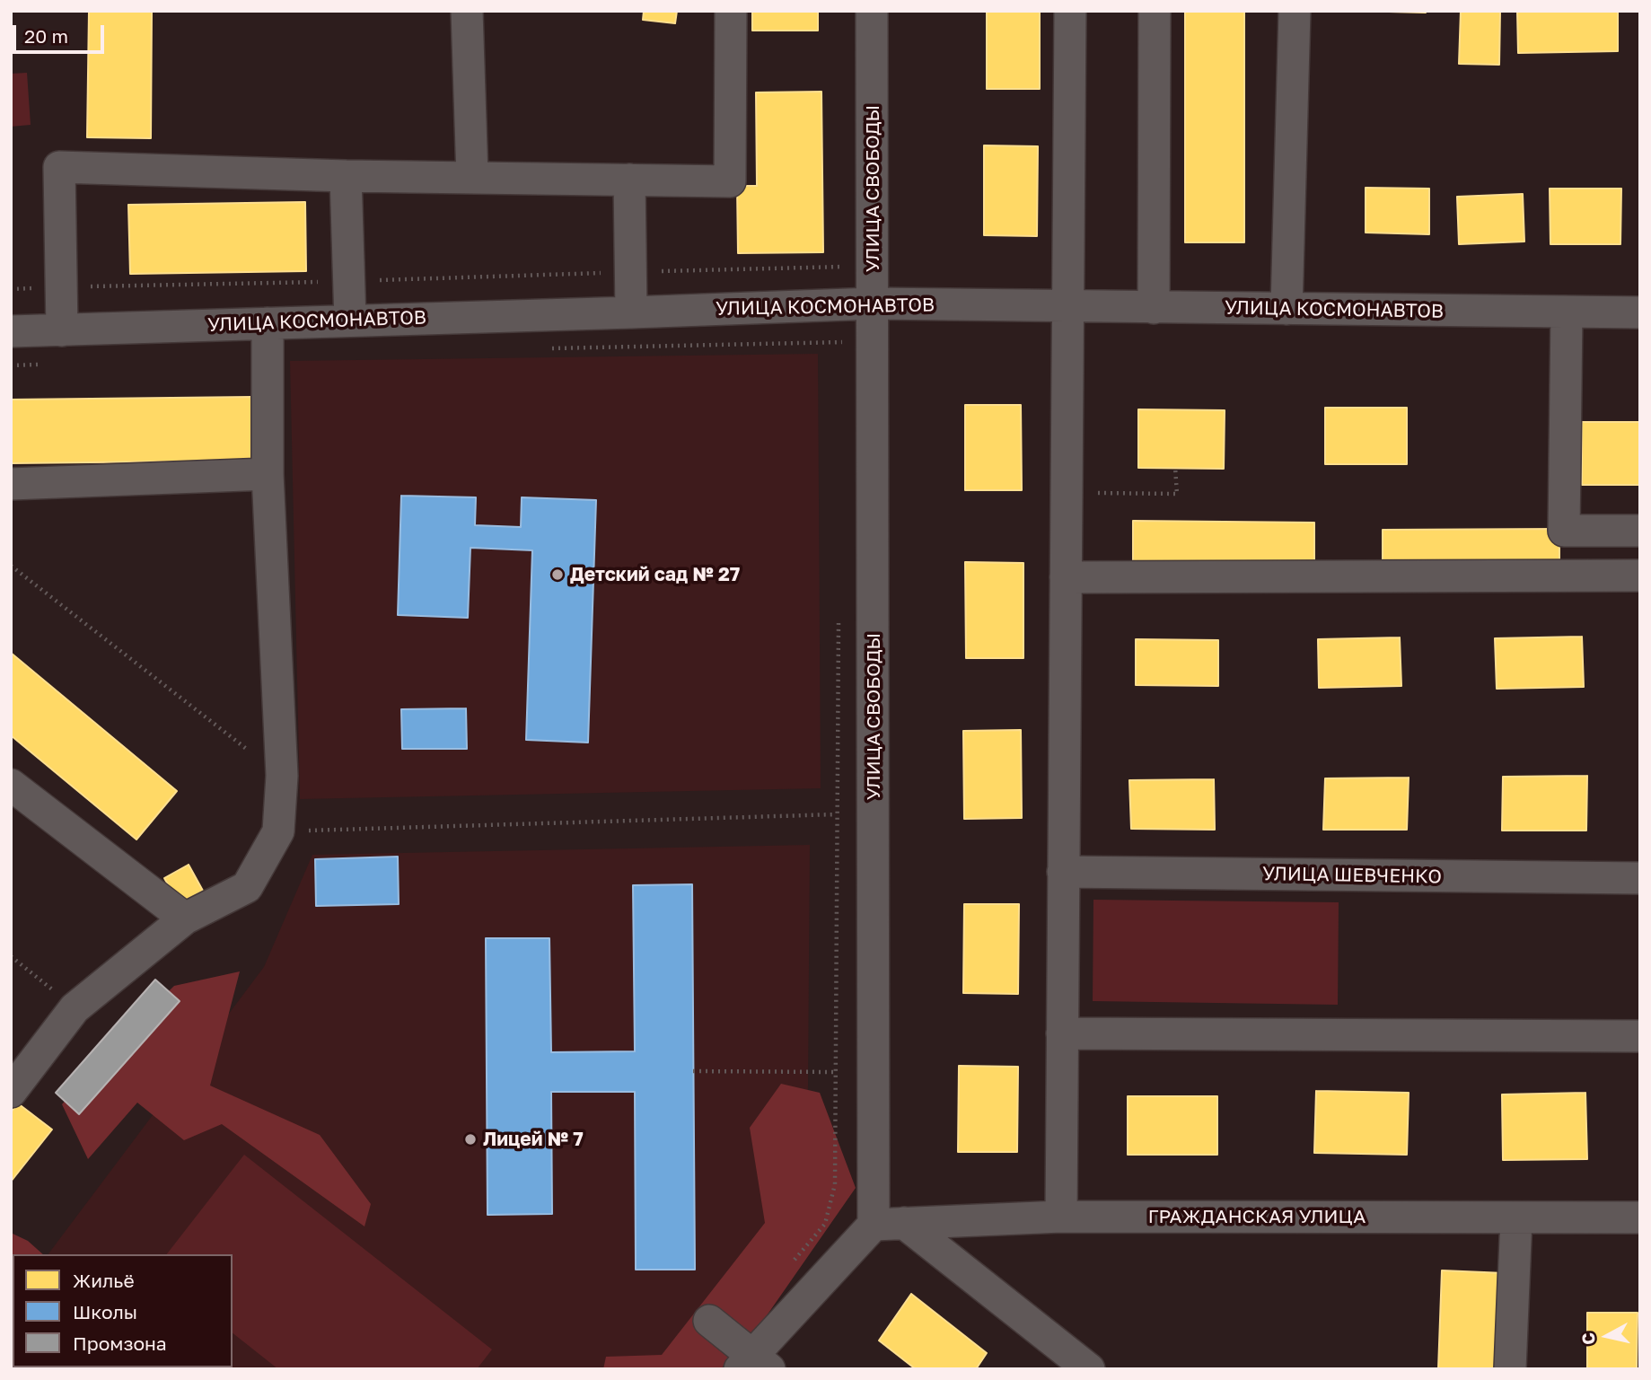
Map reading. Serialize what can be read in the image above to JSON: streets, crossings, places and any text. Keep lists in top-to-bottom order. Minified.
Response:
{"streets":{"street":["УЛИЦА СВОБОДЫ","УЛИЦА КОСМОНАВТОВ","УЛИЦА ШЕВЧЕНКО","ГРАЖДАНСКАЯ УЛИЦА"]},"crossings":[["УЛИЦА СВОБОДЫ","УЛИЦА КОСМОНАВТОВ"],["УЛИЦА СВОБОДЫ","ГРАЖДАНСКАЯ УЛИЦА"]],"places":["Детский сад № 27","Лицей № 7"],"legend":["Жильё","Школы","Промзона"],"scale_bar":"20 m","north":"left"}
